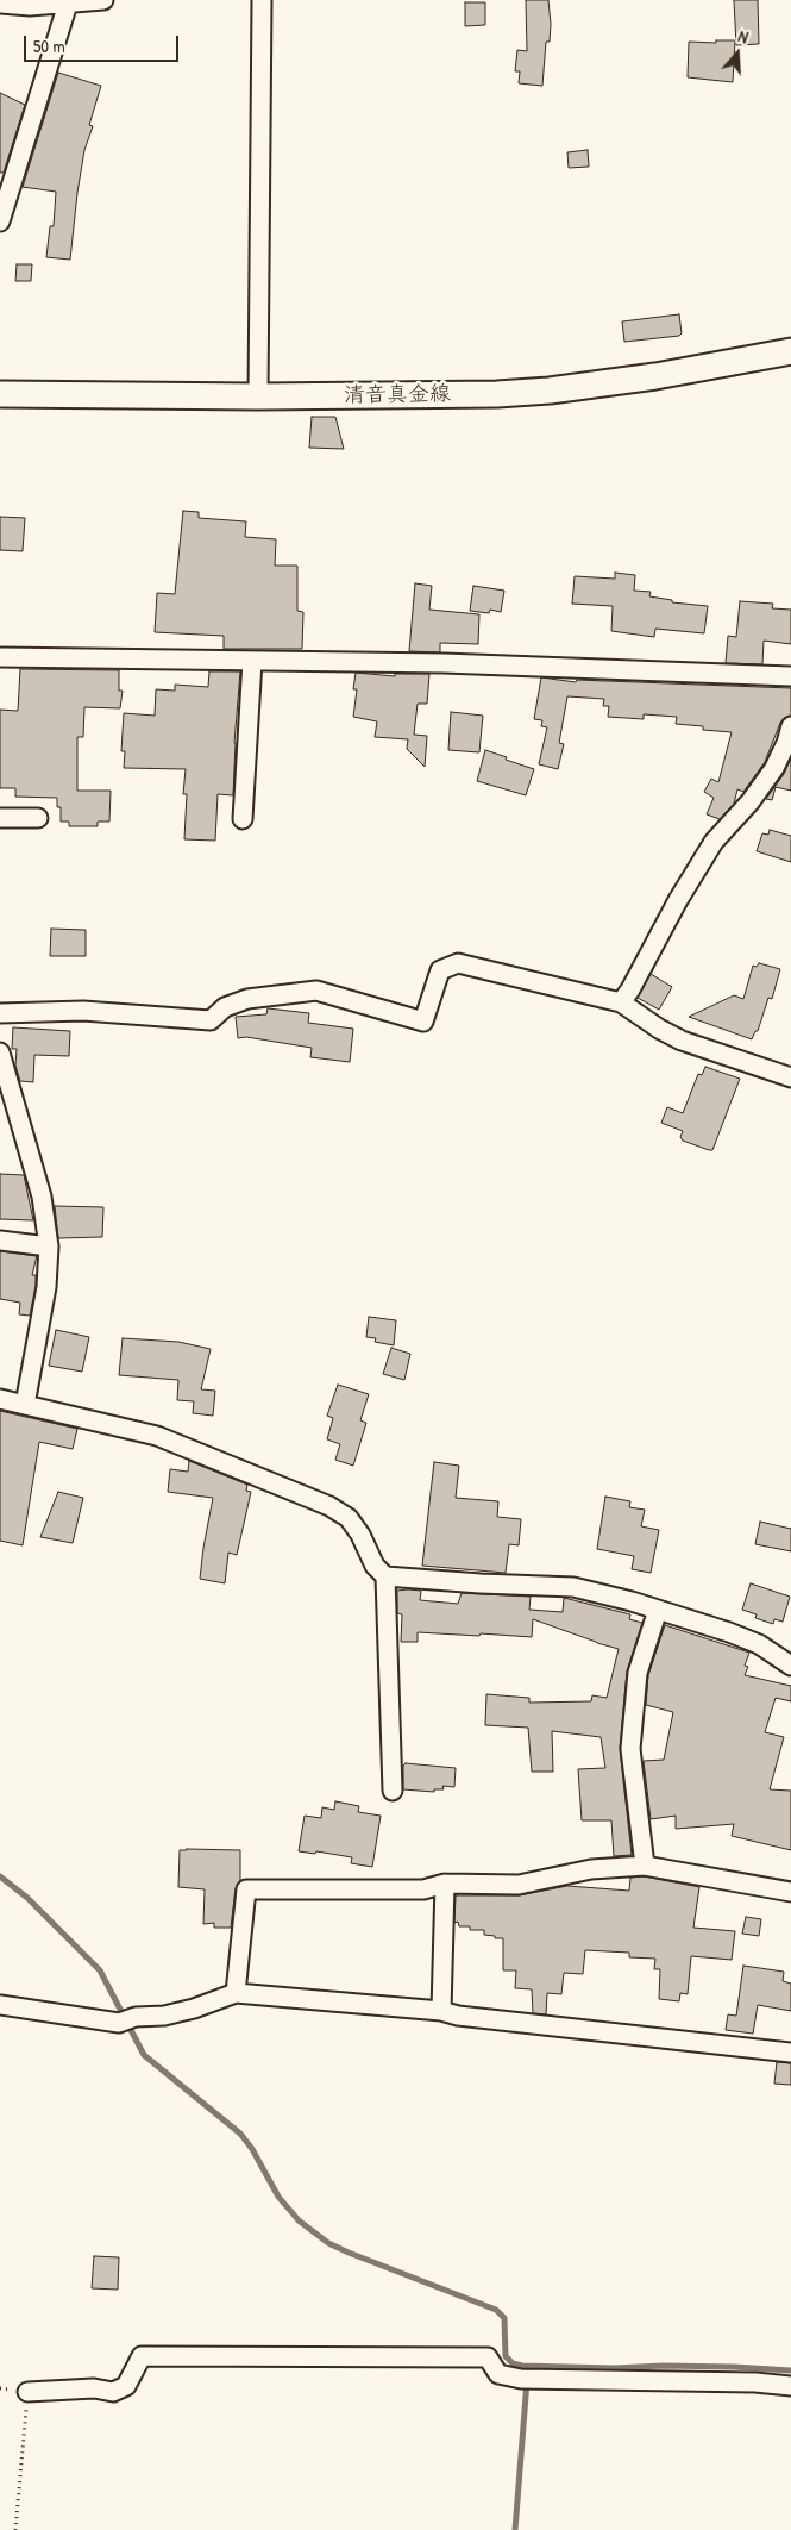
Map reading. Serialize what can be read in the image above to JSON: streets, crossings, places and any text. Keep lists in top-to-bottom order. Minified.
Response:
{"streets":{"main road":["清音真金線"]},"scale_bar":"50 m","north":"top"}
